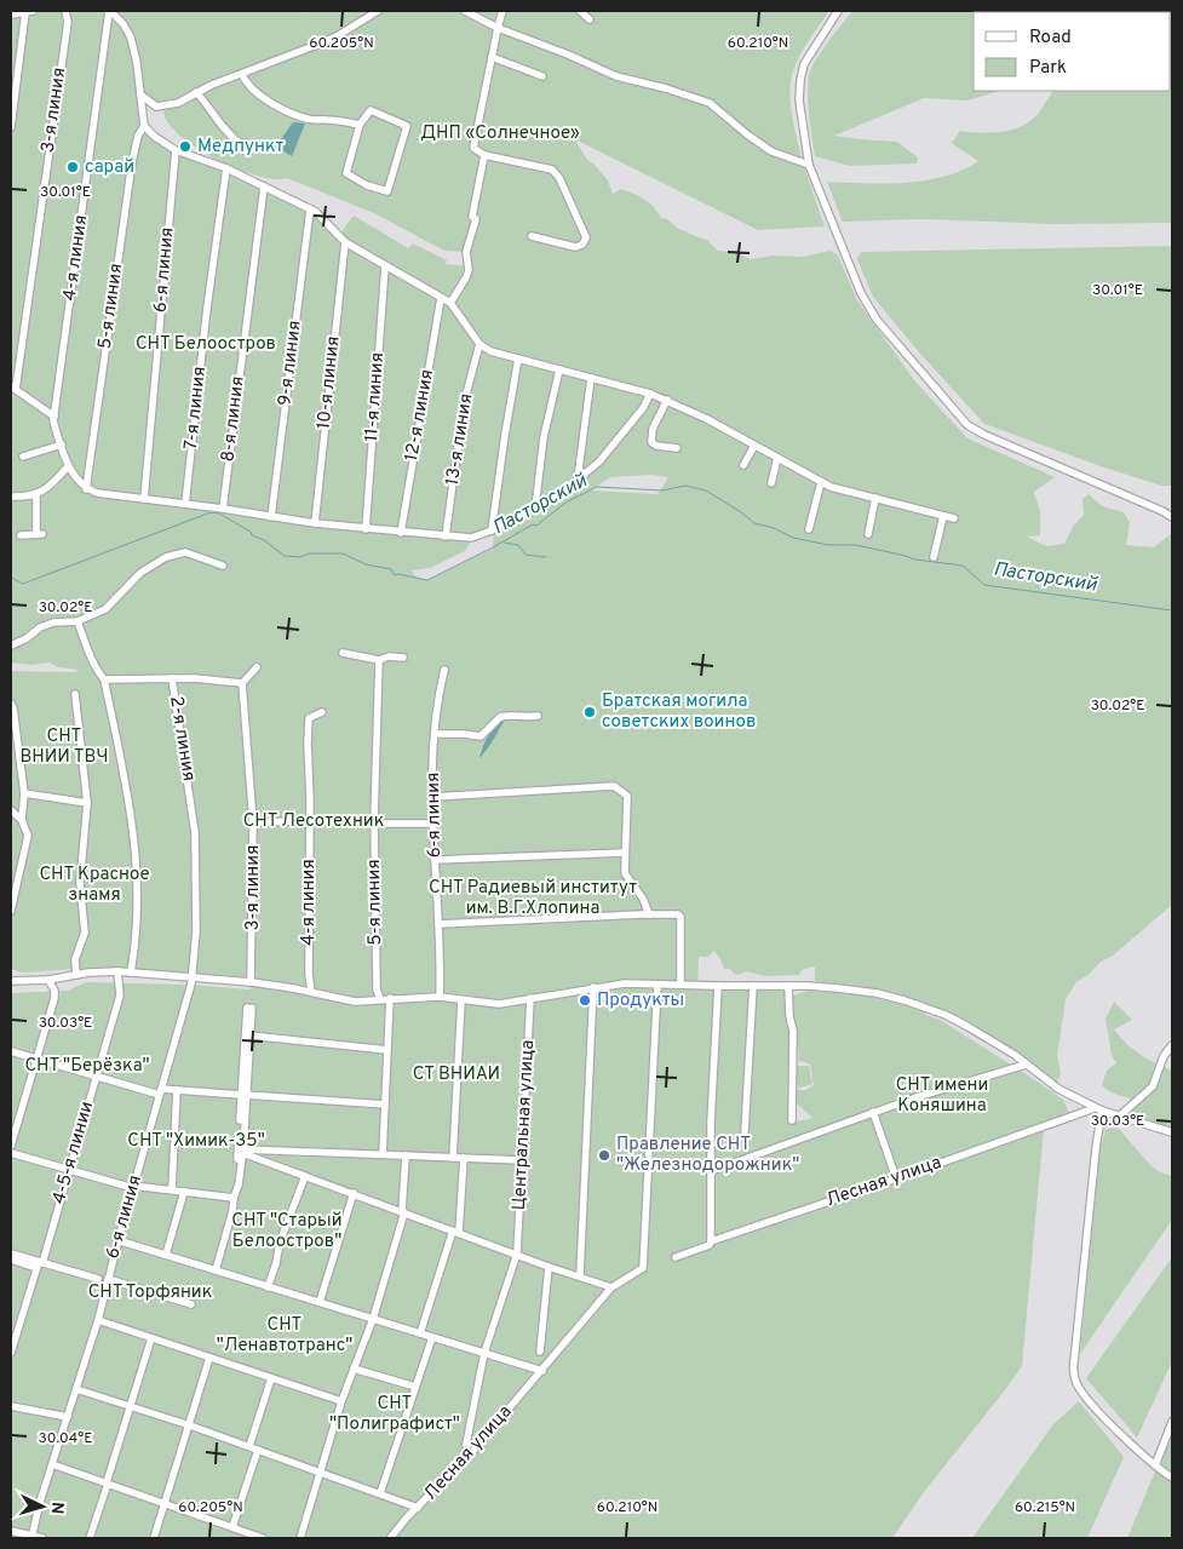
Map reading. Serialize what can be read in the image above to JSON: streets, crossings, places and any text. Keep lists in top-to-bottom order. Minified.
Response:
{"streets":{"street":["3-я линия","4-я линия","6-я линия","5-я линия","9-я линия","10-я линия","11-я линия","7-я линия","12-я линия","8-я линия","13-я линия","2-я линия","Центральная улица","4-5-я линии","Лесная улица"]},"crossings":[["6-я линия","2-я линия"],["Центральная улица","Лесная улица"]],"water":["Пасторский"],"parks":["ДНП «Солнечное»","СНТ Белоостров","СНТ ВНИИ ТВЧ","СНТ Лесотехник","СНТ Красное знамя","СНТ Радиевый институт им. В.Г.Хлопина","СНТ \"Берёзка\"","СТ ВНИАИ","СНТ имени Коняшина","СНТ \"Химик-35\"","СНТ \"Старый Белоостров\"","СНТ Торфяник","СНТ \"Ленавтотранс\"","СНТ \"Полиграфист\""],"places":["Медпункт","сарай","Братская могила советских воинов","Продукты","Правление СНТ \"Железнодорожник\""],"legend":["Road","Park"],"north":"right","coordinates":["60.205°N","60.210°N","30.01°E","30.02°E","30.03°E","30.04°E","60.215°N"]}
